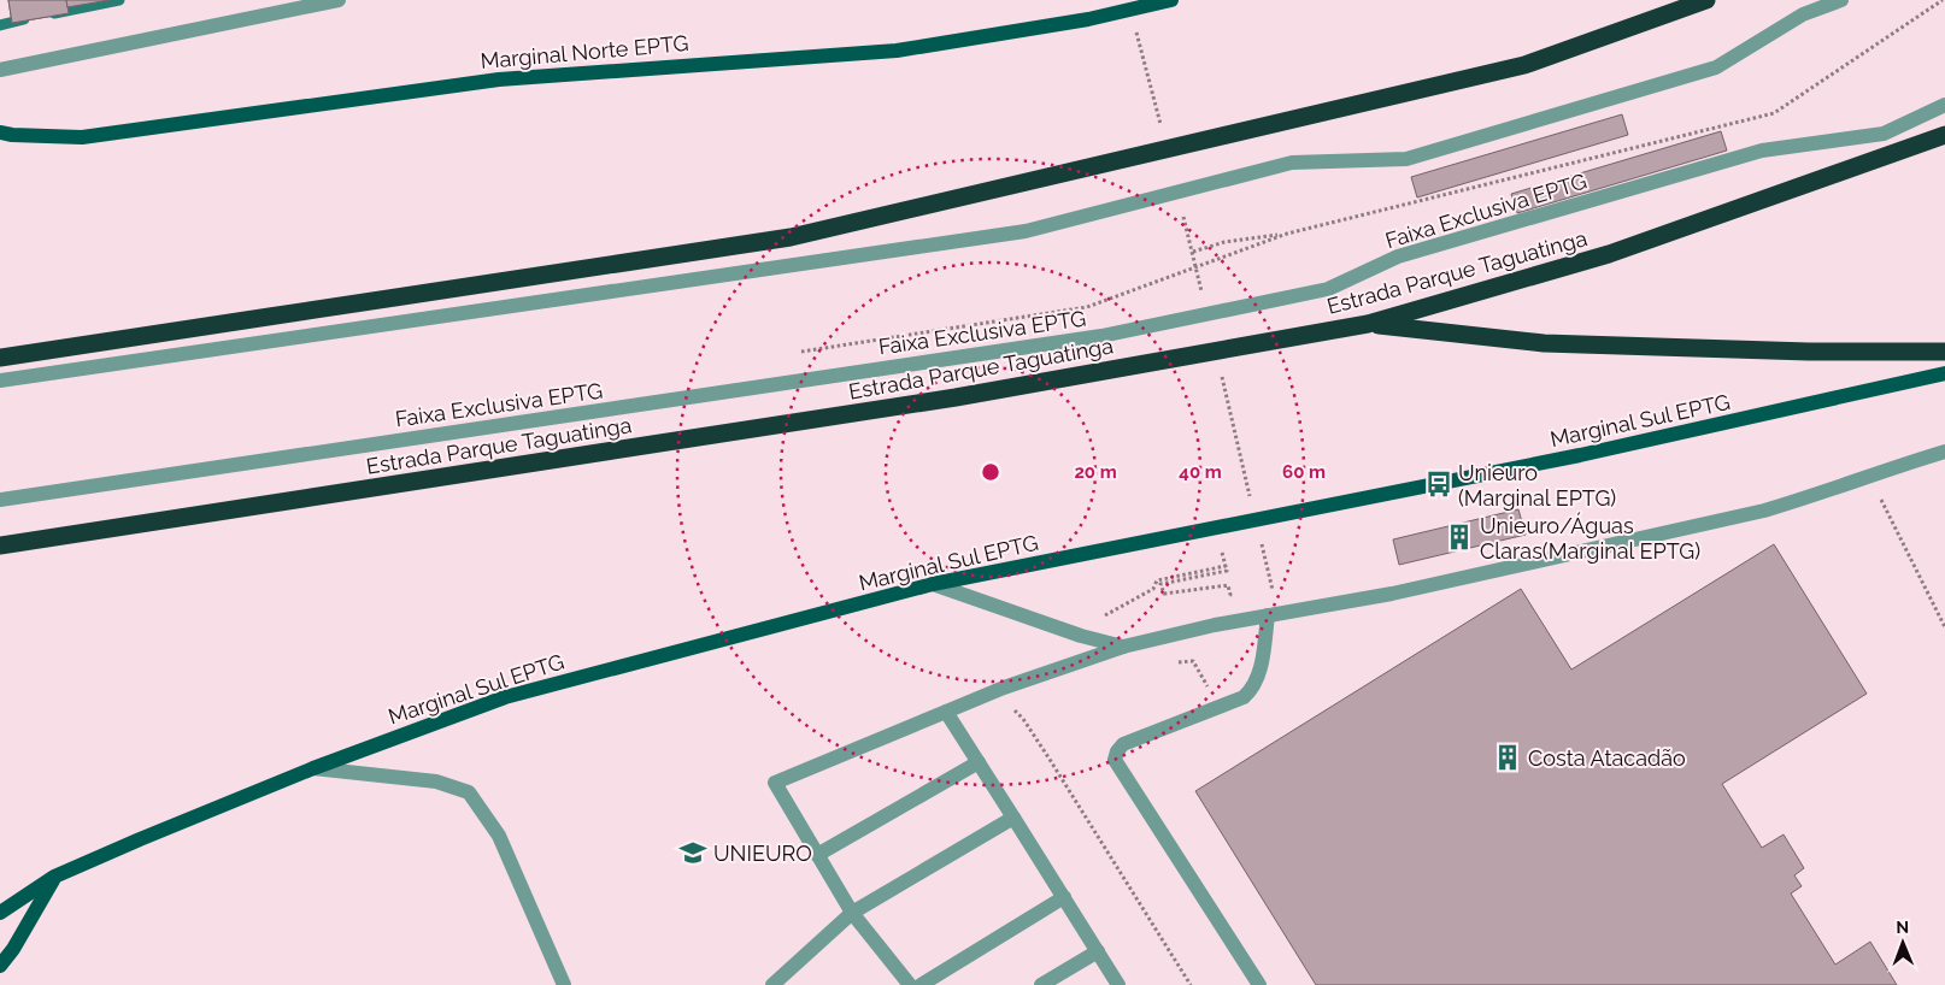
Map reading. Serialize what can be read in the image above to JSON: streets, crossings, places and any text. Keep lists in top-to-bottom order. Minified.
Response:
{"streets":{"highway":["Estrada Parque Taguatinga"],"main road":["Marginal Norte EPTG","Marginal Sul EPTG"],"street":["Faixa Exclusiva EPTG"]},"places":{"bus stop":["Unieuro (Marginal EPTG)"],"building":["Unieuro/Águas Claras(Marginal EPTG)","Costa Atacadão"],"school or university":["UNIEURO"]},"north":"top","rings":["20 m","40 m","60 m"]}
